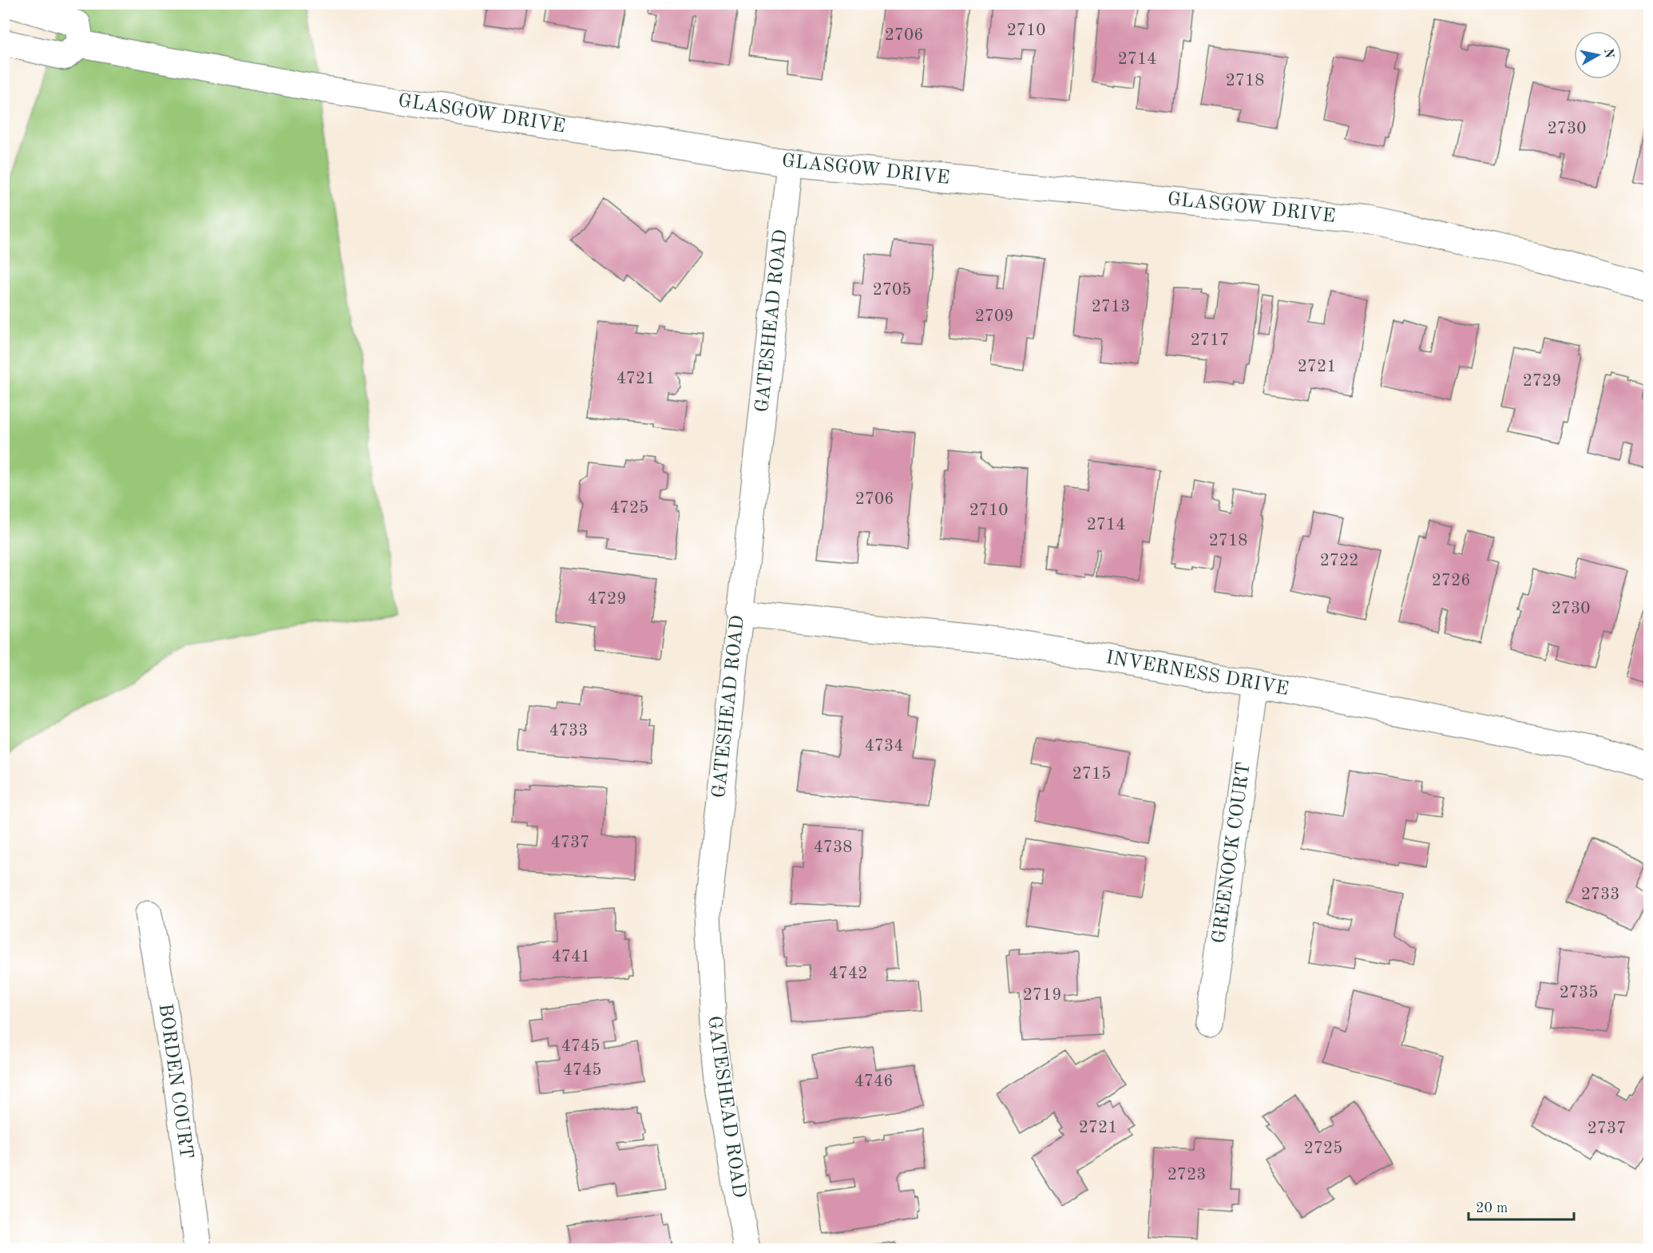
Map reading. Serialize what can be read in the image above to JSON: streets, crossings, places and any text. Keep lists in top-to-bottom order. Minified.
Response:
{"streets":{"street":["GLASGOW DRIVE","GATESHEAD ROAD","INVERNESS DRIVE","GREENOCK COURT","BORDEN COURT"]},"crossings":[["GLASGOW DRIVE","GATESHEAD ROAD"],["GATESHEAD ROAD","INVERNESS DRIVE"],["INVERNESS DRIVE","GREENOCK COURT"]],"house_numbers":["2710","2706","2714","2718","2730","2705","2713","2709","2717","2721","4721","2729","2706","4725","2710","2714","2718","2722","2726","4729","2730","4733","4734","2715","4737","4738","2733","4741","4742","2735","2719","4745","4745","4746","2721","2737","2725","2723"],"scale_bar":"20 m","north":"right"}
